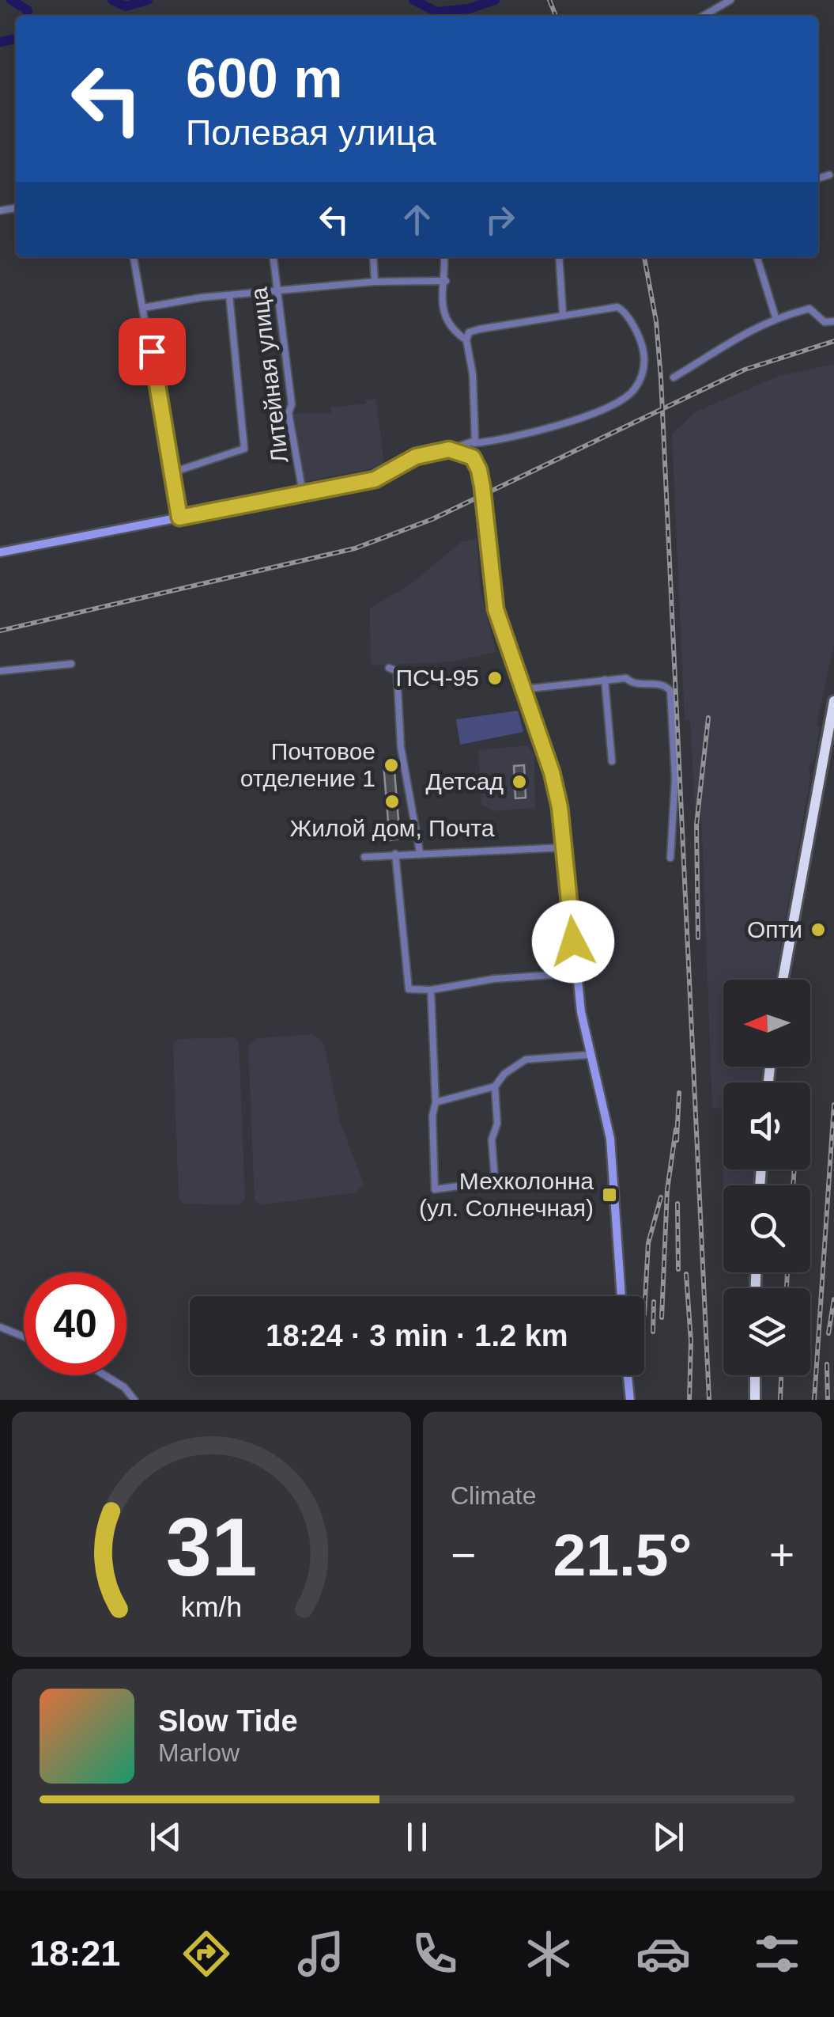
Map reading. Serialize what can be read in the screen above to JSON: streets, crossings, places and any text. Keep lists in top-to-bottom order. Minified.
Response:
{"streets":{"street":["Литейная улица"]},"places":{"other":["ПСЧ-95","Почтовое отделение 1","Детсад","Жилой дом, Почта","Опти"],"transit":["Мехколонна (ул. Солнечная)"]},"north":"left","page":{"turn":["600 m","Полевая улица"],"limit":"40","trip":"18:24 · 3 min · 1.2 km","tile":"Climate","heat":["−","21.5°","+"],"song":["Slow Tide","Marlow"],"tabs":"18:21","gauge":["31","km/h"]}}
